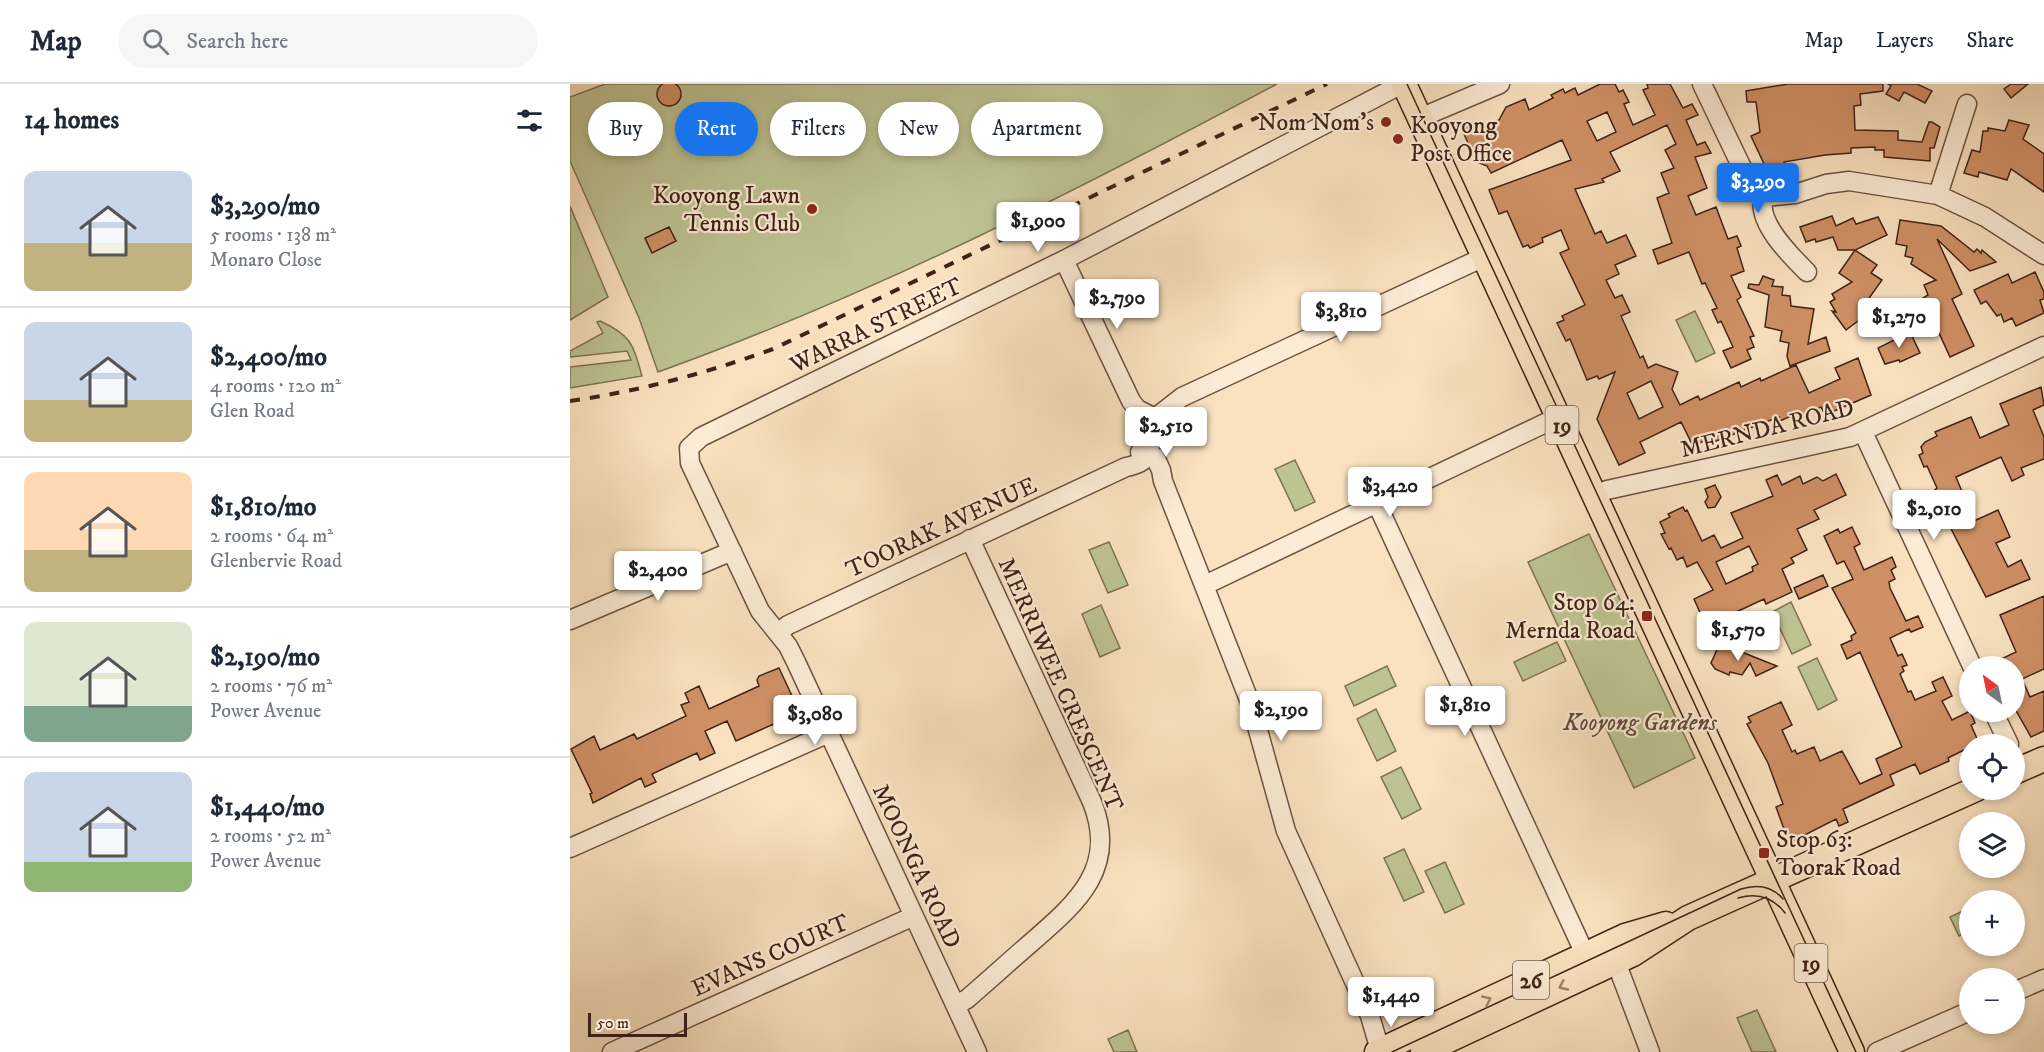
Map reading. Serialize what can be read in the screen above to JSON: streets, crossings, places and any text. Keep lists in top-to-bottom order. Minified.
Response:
{"streets":{"main road":["19","26"],"street":["WARRA STREET","MERNDA ROAD","TOORAK AVENUE","MERRIWEE CRESCENT","MOONGA ROAD","EVANS COURT"]},"crossings":[["WARRA STREET","19"],["WARRA STREET","MOONGA ROAD"],["19","MERNDA ROAD"],["19","26"],["TOORAK AVENUE","MERRIWEE CRESCENT"],["TOORAK AVENUE","MOONGA ROAD"],["MERRIWEE CRESCENT","MOONGA ROAD"],["MOONGA ROAD","EVANS COURT"]],"parks":["Kooyong Gardens"],"places":{"other":["Nom Nom's","Kooyong Post Office","Kooyong Lawn Tennis Club"],"transit":["Stop 64: Mernda Road","Stop 63: Toorak Road"]},"scale_bar":"50 m","north":"top left","page":{"header":"Map","search":"Search here","nav":["Map","Layers","Share"],"heading":"14 homes","chip":["Buy","Rent","Filters","New","Apartment"],"list":[{"name":"$3,290/mo","note":"5 rooms · 138 m² · Monaro Close"},{"name":"$2,400/mo","note":"4 rooms · 120 m² · Glen Road"},{"name":"$1,810/mo","note":"2 rooms · 64 m² · Glenbervie Road"},{"name":"$2,190/mo","note":"2 rooms · 76 m² · Power Avenue"},{"name":"$1,440/mo","note":"2 rooms · 52 m² · Power Avenue"}],"price":["$3,290","$1,900","$2,790","$3,810","$1,270","$2,510","$3,420","$2,010","$2,400","$1,570","$1,810","$2,190","$3,080","$1,440"],"map_buttons":["+","−"],"scale":"50 m"}}
